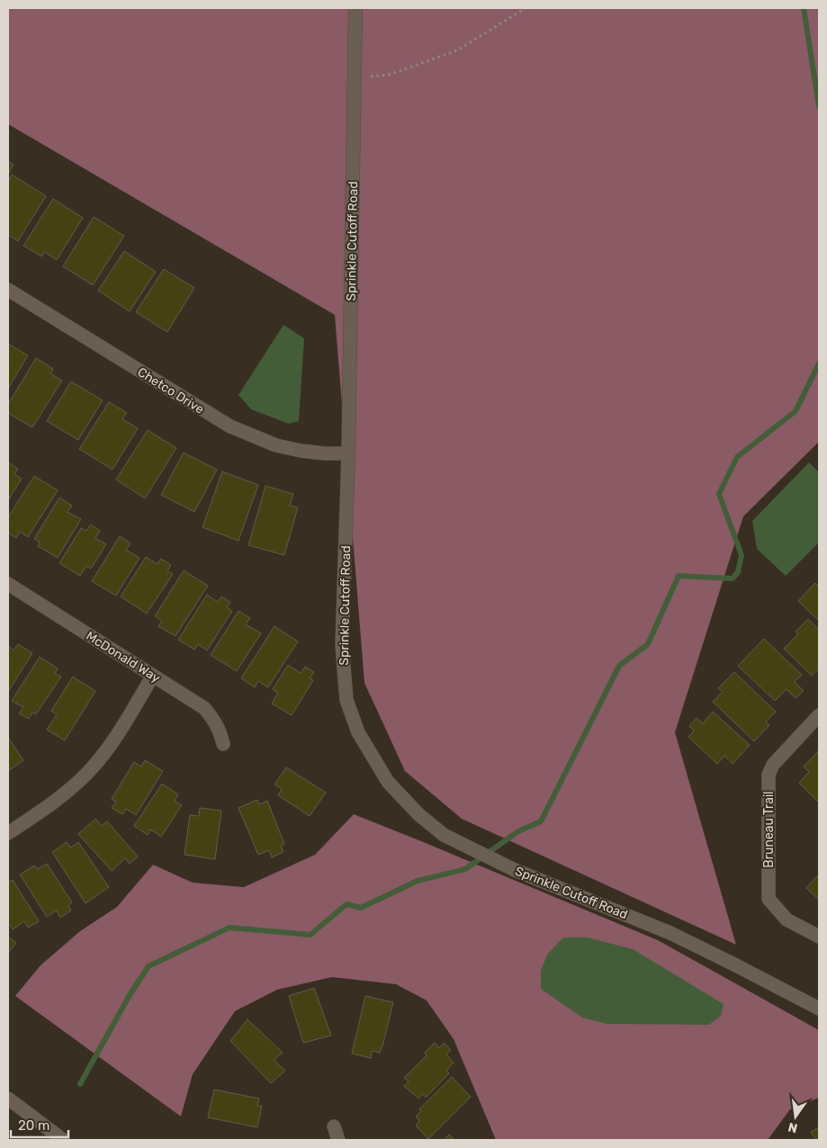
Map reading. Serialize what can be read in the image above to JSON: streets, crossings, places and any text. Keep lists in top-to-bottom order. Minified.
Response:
{"streets":{"street":["Sprinkle Cutoff Road","Chetco Drive","McDonald Way","Bruneau Trail"]},"crossings":[["Sprinkle Cutoff Road","Chetco Drive"]],"scale_bar":"20 m","north":"bottom"}
